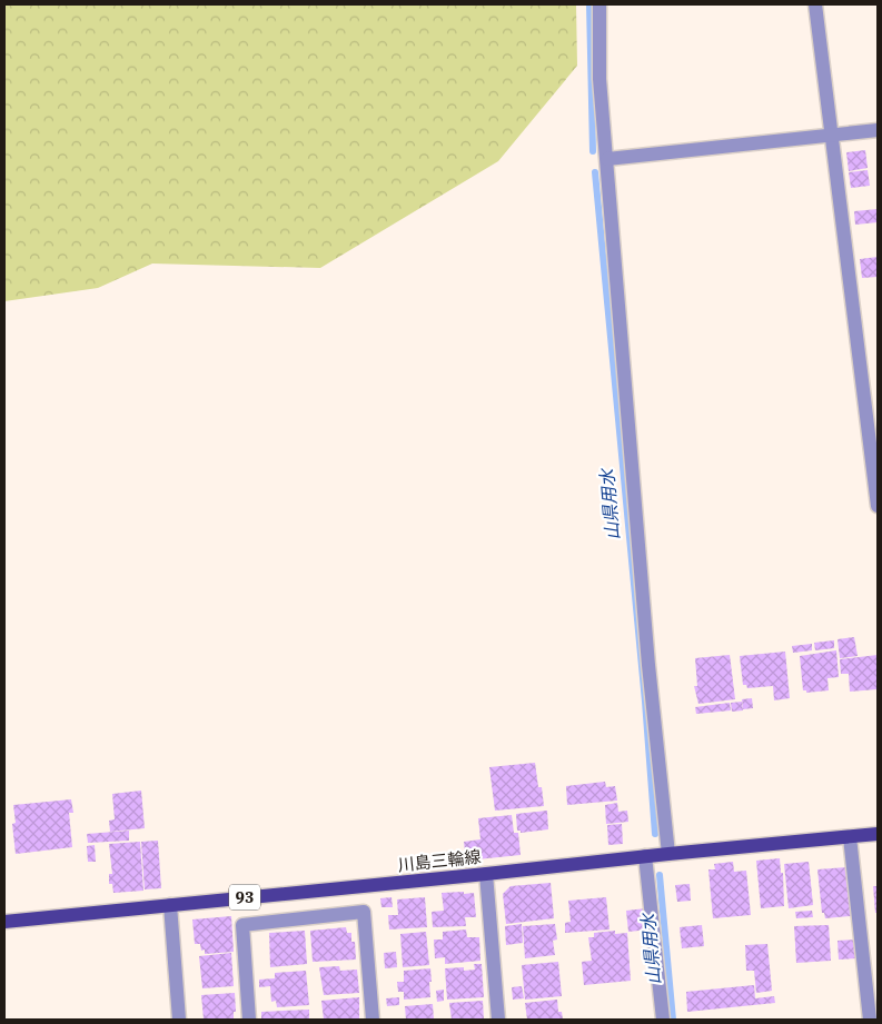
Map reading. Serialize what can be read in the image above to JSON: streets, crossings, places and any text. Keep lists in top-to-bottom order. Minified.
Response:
{"streets":{"main road":["川島三輪線","93"]},"water":["山県用水"]}
